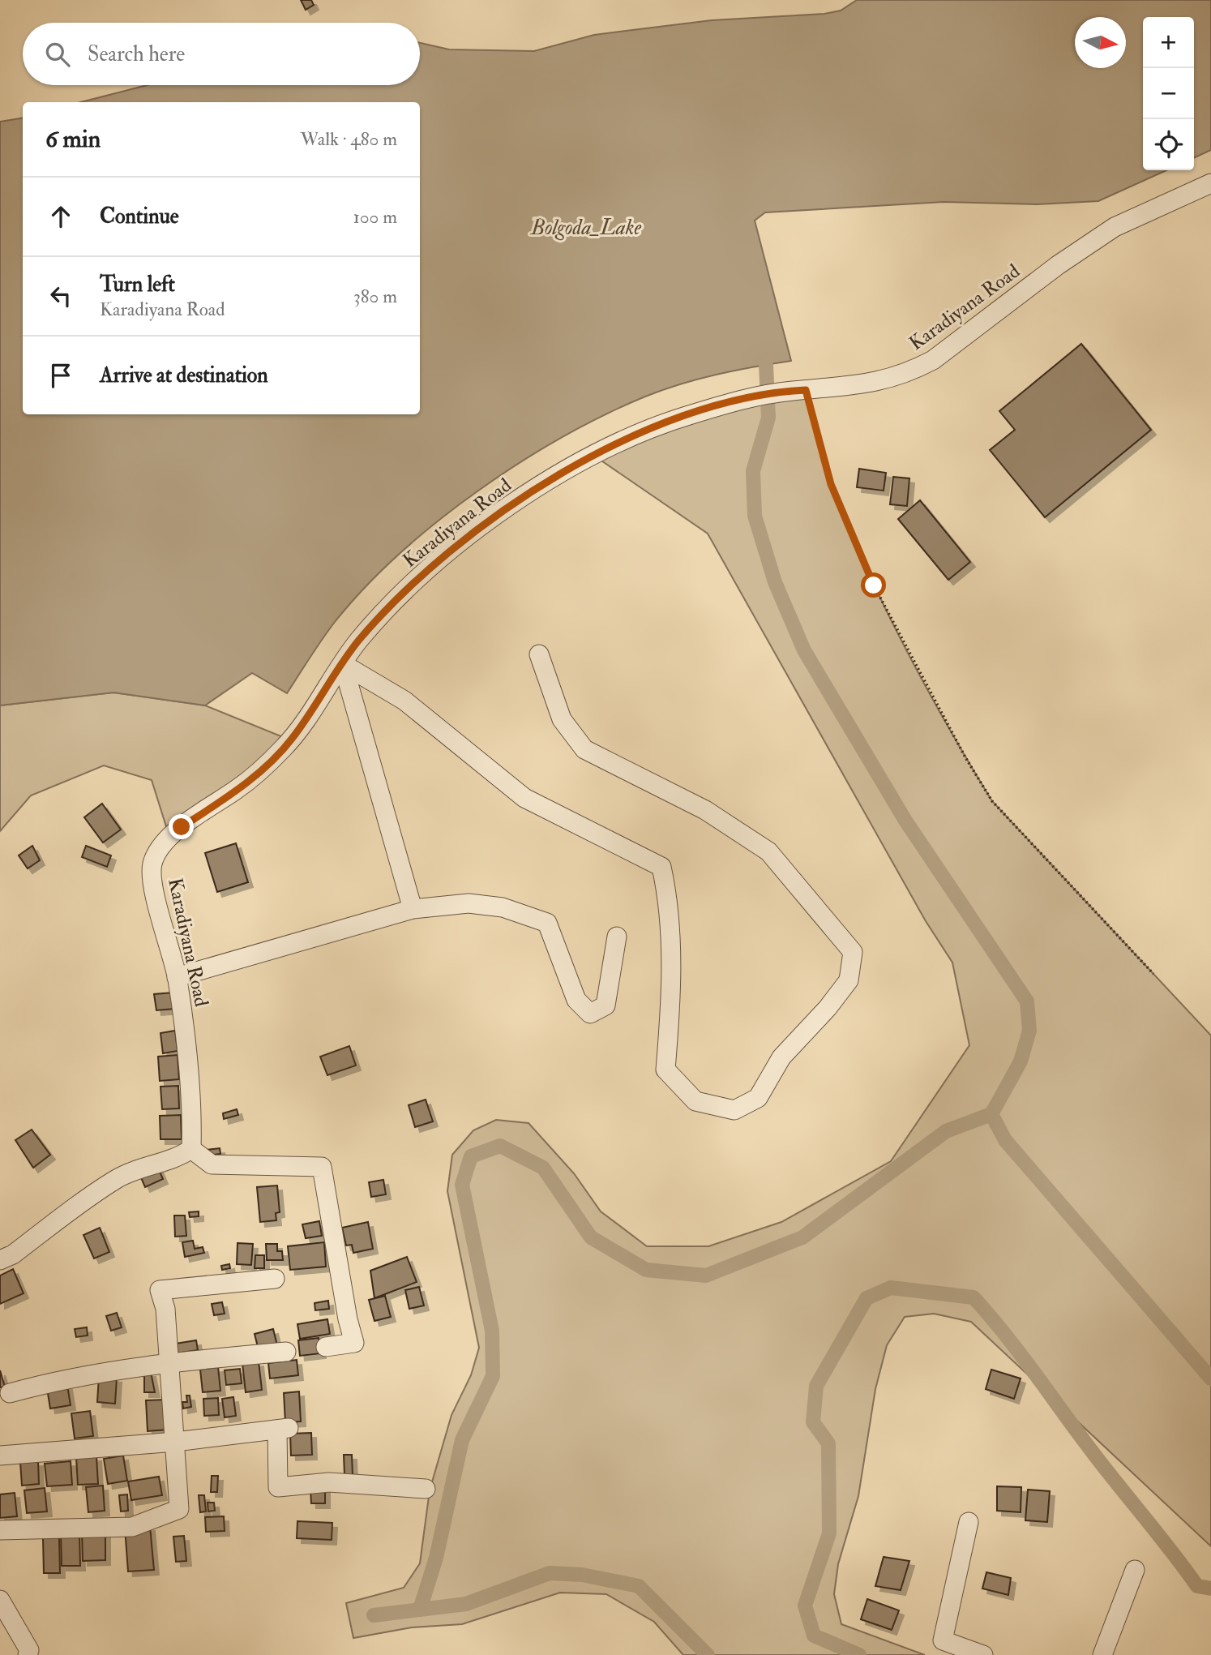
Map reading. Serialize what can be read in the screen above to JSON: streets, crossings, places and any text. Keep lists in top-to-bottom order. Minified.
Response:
{"streets":{"street":["Karadiyana Road"]},"water":["Bolgoda_Lake"],"north":"right","page":{"map_buttons":["+","−"],"search":"Search here","heading":["6 min","Walk · 480 m"],"list":[["Continue","100 m"],["Turn left","Karadiyana Road","380 m"],"Arrive at destination"]}}
